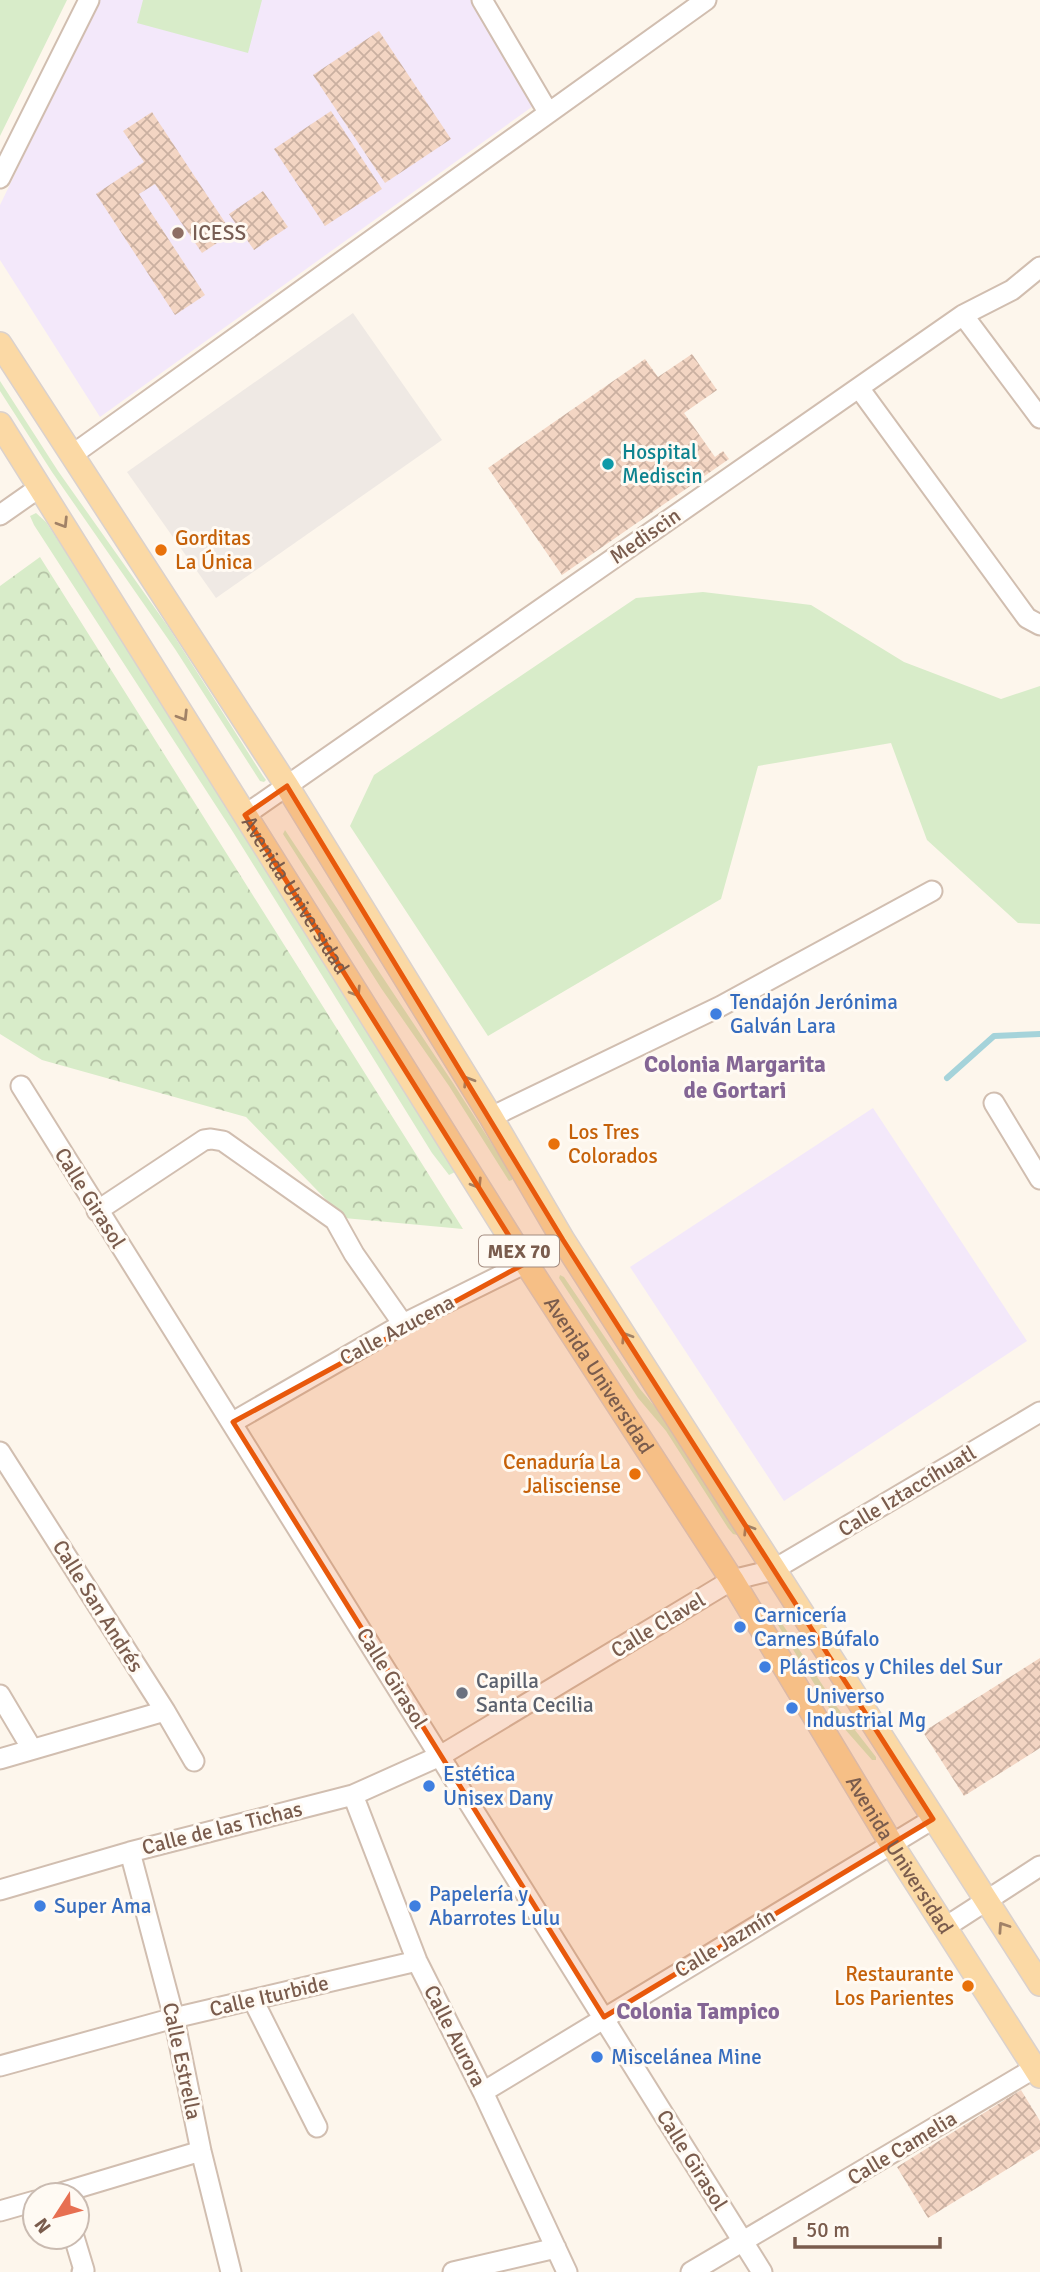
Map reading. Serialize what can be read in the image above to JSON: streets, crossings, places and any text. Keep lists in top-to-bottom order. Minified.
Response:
{"streets":{"main road":["Avenida Universidad","MEX 70"],"street":["Mediscin","Calle Girasol","Calle Azucena","Calle Iztaccíhuatl","Calle San Andrés","Calle Clavel","Calle de las Tichas","Calle Jazmín","Calle Iturbide","Calle Aurora","Calle Estrella","Calle Camelia"]},"crossings":[["Mediscin","Avenida Universidad"],["Avenida Universidad","Calle Azucena"],["Avenida Universidad","Calle Iztaccíhuatl"],["Avenida Universidad","Calle Clavel"],["Avenida Universidad","Calle Jazmín"],["Avenida Universidad","Calle Camelia"],["Calle Girasol","Calle Azucena"],["Calle Girasol","Calle Clavel"],["Calle Girasol","Calle de las Tichas"],["Calle Girasol","Calle Jazmín"],["Calle Girasol","Calle Camelia"],["Calle Iztaccíhuatl","Calle Clavel"],["Calle Clavel","Calle de las Tichas"],["Calle de las Tichas","Calle Aurora"],["Calle de las Tichas","Calle Estrella"],["Calle Jazmín","Calle Aurora"],["Calle Iturbide","Calle Aurora"],["Calle Iturbide","Calle Estrella"]],"districts":["Colonia Margarita de Gortari","Colonia Tampico"],"places":["ICESS","Hospital Mediscin","Gorditas La Única","Tendajón Jerónima Galván Lara","Los Tres Colorados","Cenaduría La Jalisciense","Carnicería Carnes Búfalo","Plásticos y Chiles del Sur","Capilla Santa Cecilia","Universo Industrial Mg","Estética Unisex Dany","Super Ama","Papelería y Abarrotes Lulu","Restaurante Los Parientes","Miscelánea Mine"],"scale_bar":"50 m","north":"bottom left"}
